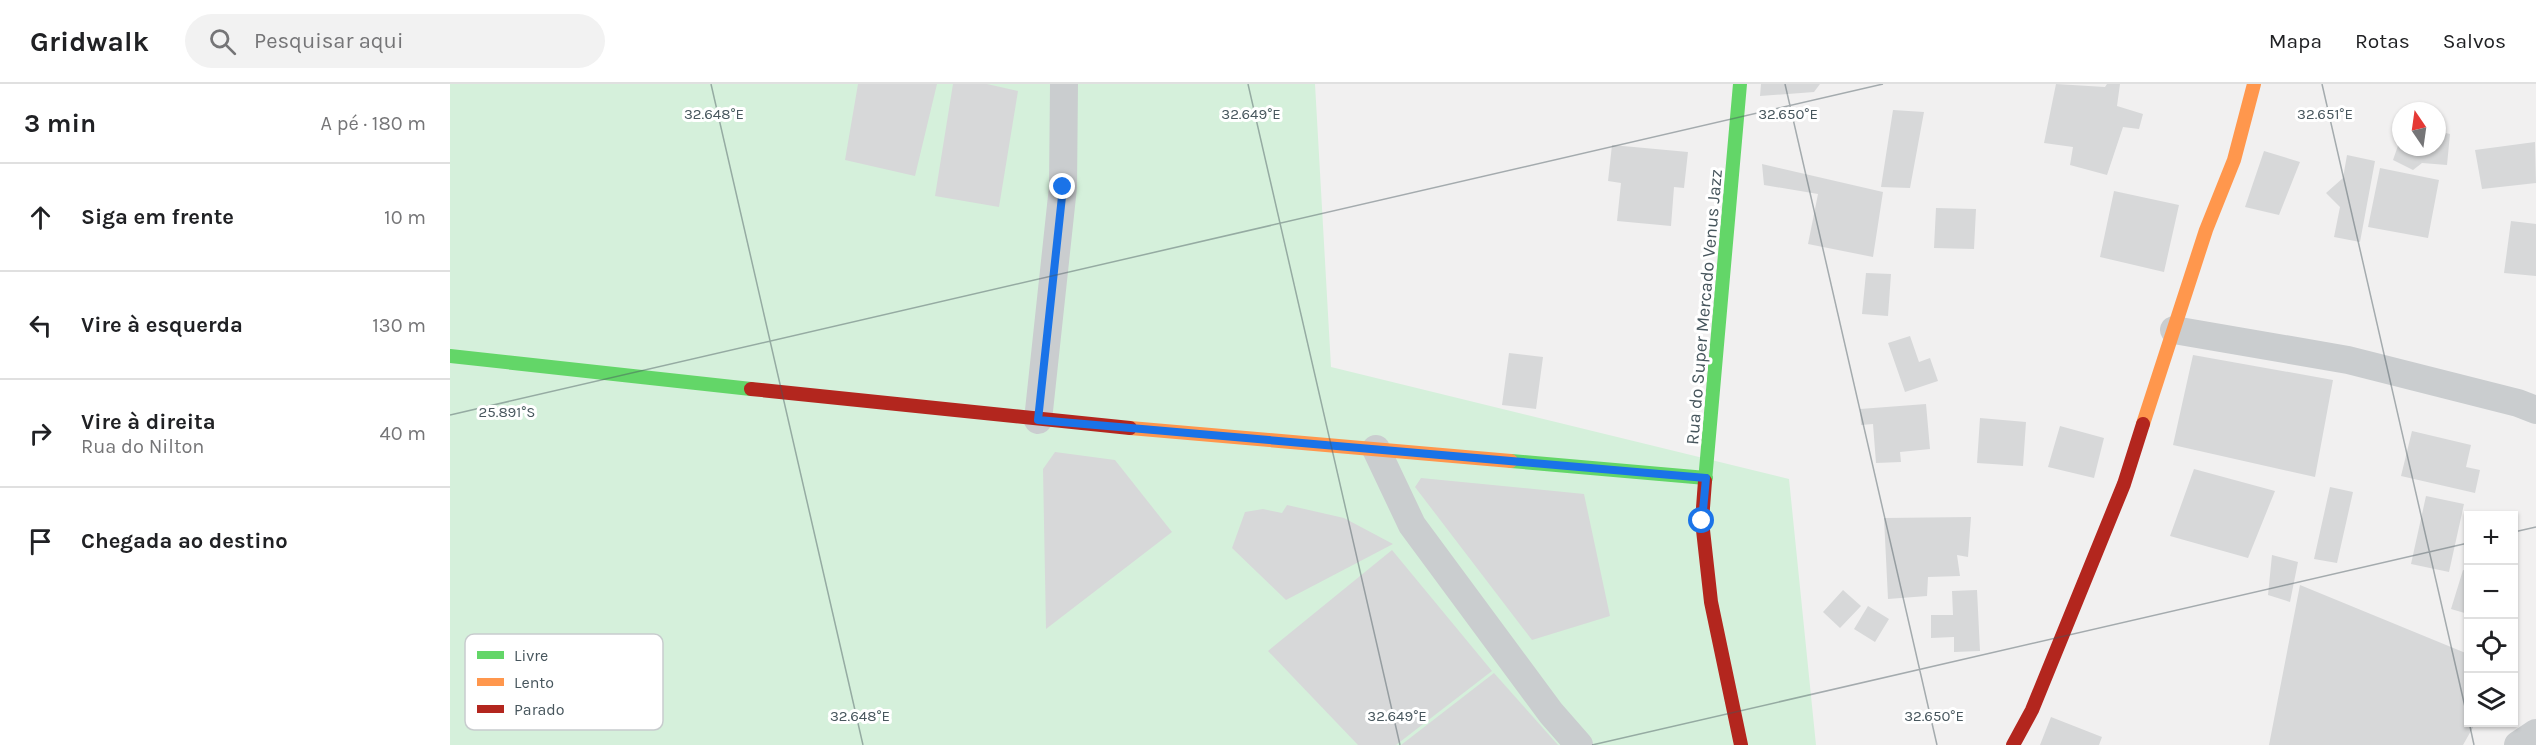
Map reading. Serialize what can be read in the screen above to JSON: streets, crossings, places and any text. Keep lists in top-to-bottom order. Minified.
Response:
{"streets":{"street":["Rua do Super Mercado Venus Jazz"]},"legend":["Livre","Lento","Parado"],"north":"top","page":{"header":"Gridwalk","search":"Pesquisar aqui","nav":["Mapa","Rotas","Salvos"],"heading":["3 min","A pé · 180 m"],"list":[["Siga em frente","10 m"],["Vire à esquerda","130 m"],["Vire à direita","Rua do Nilton","40 m"],"Chegada ao destino"],"map_buttons":["+","−"]},"coordinates":["32.648°E","32.649°E","32.650°E","32.651°E","25.891°S"]}
